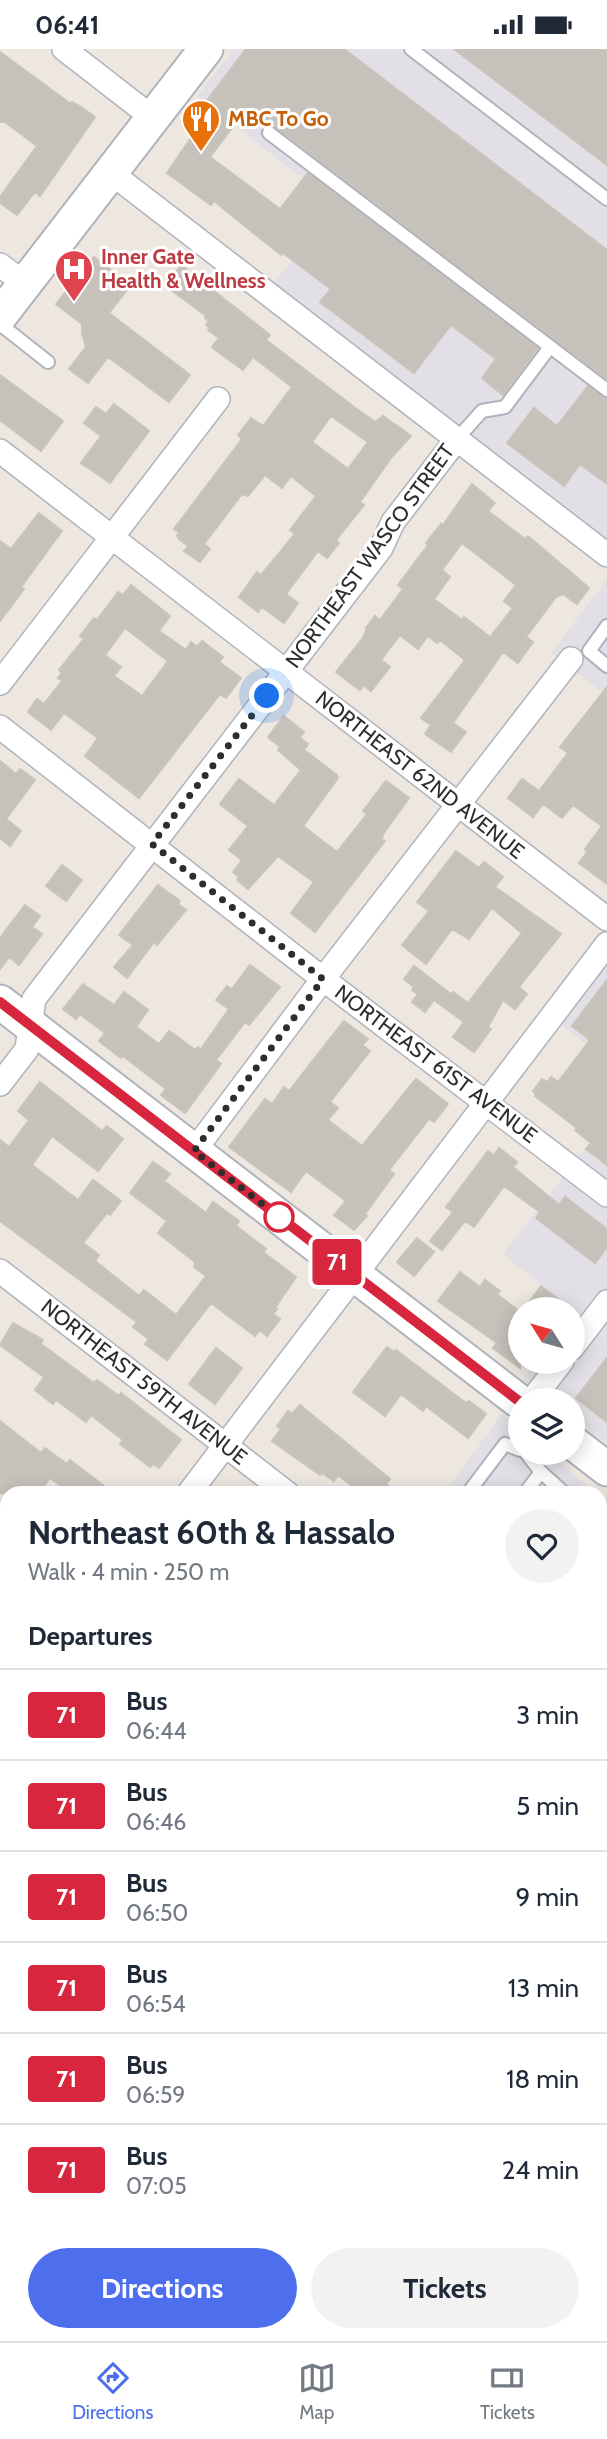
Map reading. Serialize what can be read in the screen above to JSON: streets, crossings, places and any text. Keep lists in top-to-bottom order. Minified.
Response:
{"streets":{"street":["NORTHEAST WASCO STREET","NORTHEAST 62ND AVENUE","NORTHEAST 61ST AVENUE","NORTHEAST 59TH AVENUE"]},"crossings":[["NORTHEAST WASCO STREET","NORTHEAST 62ND AVENUE"],["NORTHEAST WASCO STREET","NORTHEAST 61ST AVENUE"]],"places":{"restaurant":["MBC To Go"],"hospital":["Inner Gate Health & Wellness"]},"lines":["bus line 71"],"north":"top left","page":{"status":"06:41","on_map":"71","heading":[["Northeast 60th & Hassalo","Walk · 4 min · 250 m"],"Departures"],"list":[{"mark":"71","name":"Bus","note":"06:44","value":"3 min"},{"mark":"71","name":"Bus","note":"06:46","value":"5 min"},{"mark":"71","name":"Bus","note":"06:50","value":"9 min"},{"mark":"71","name":"Bus","note":"06:54","value":"13 min"},{"mark":"71","name":"Bus","note":"06:59","value":"18 min"},{"mark":"71","name":"Bus","note":"07:05","value":"24 min"}],"buttons":["Directions","Tickets"],"tabs":["Directions","Map","Tickets"]}}
